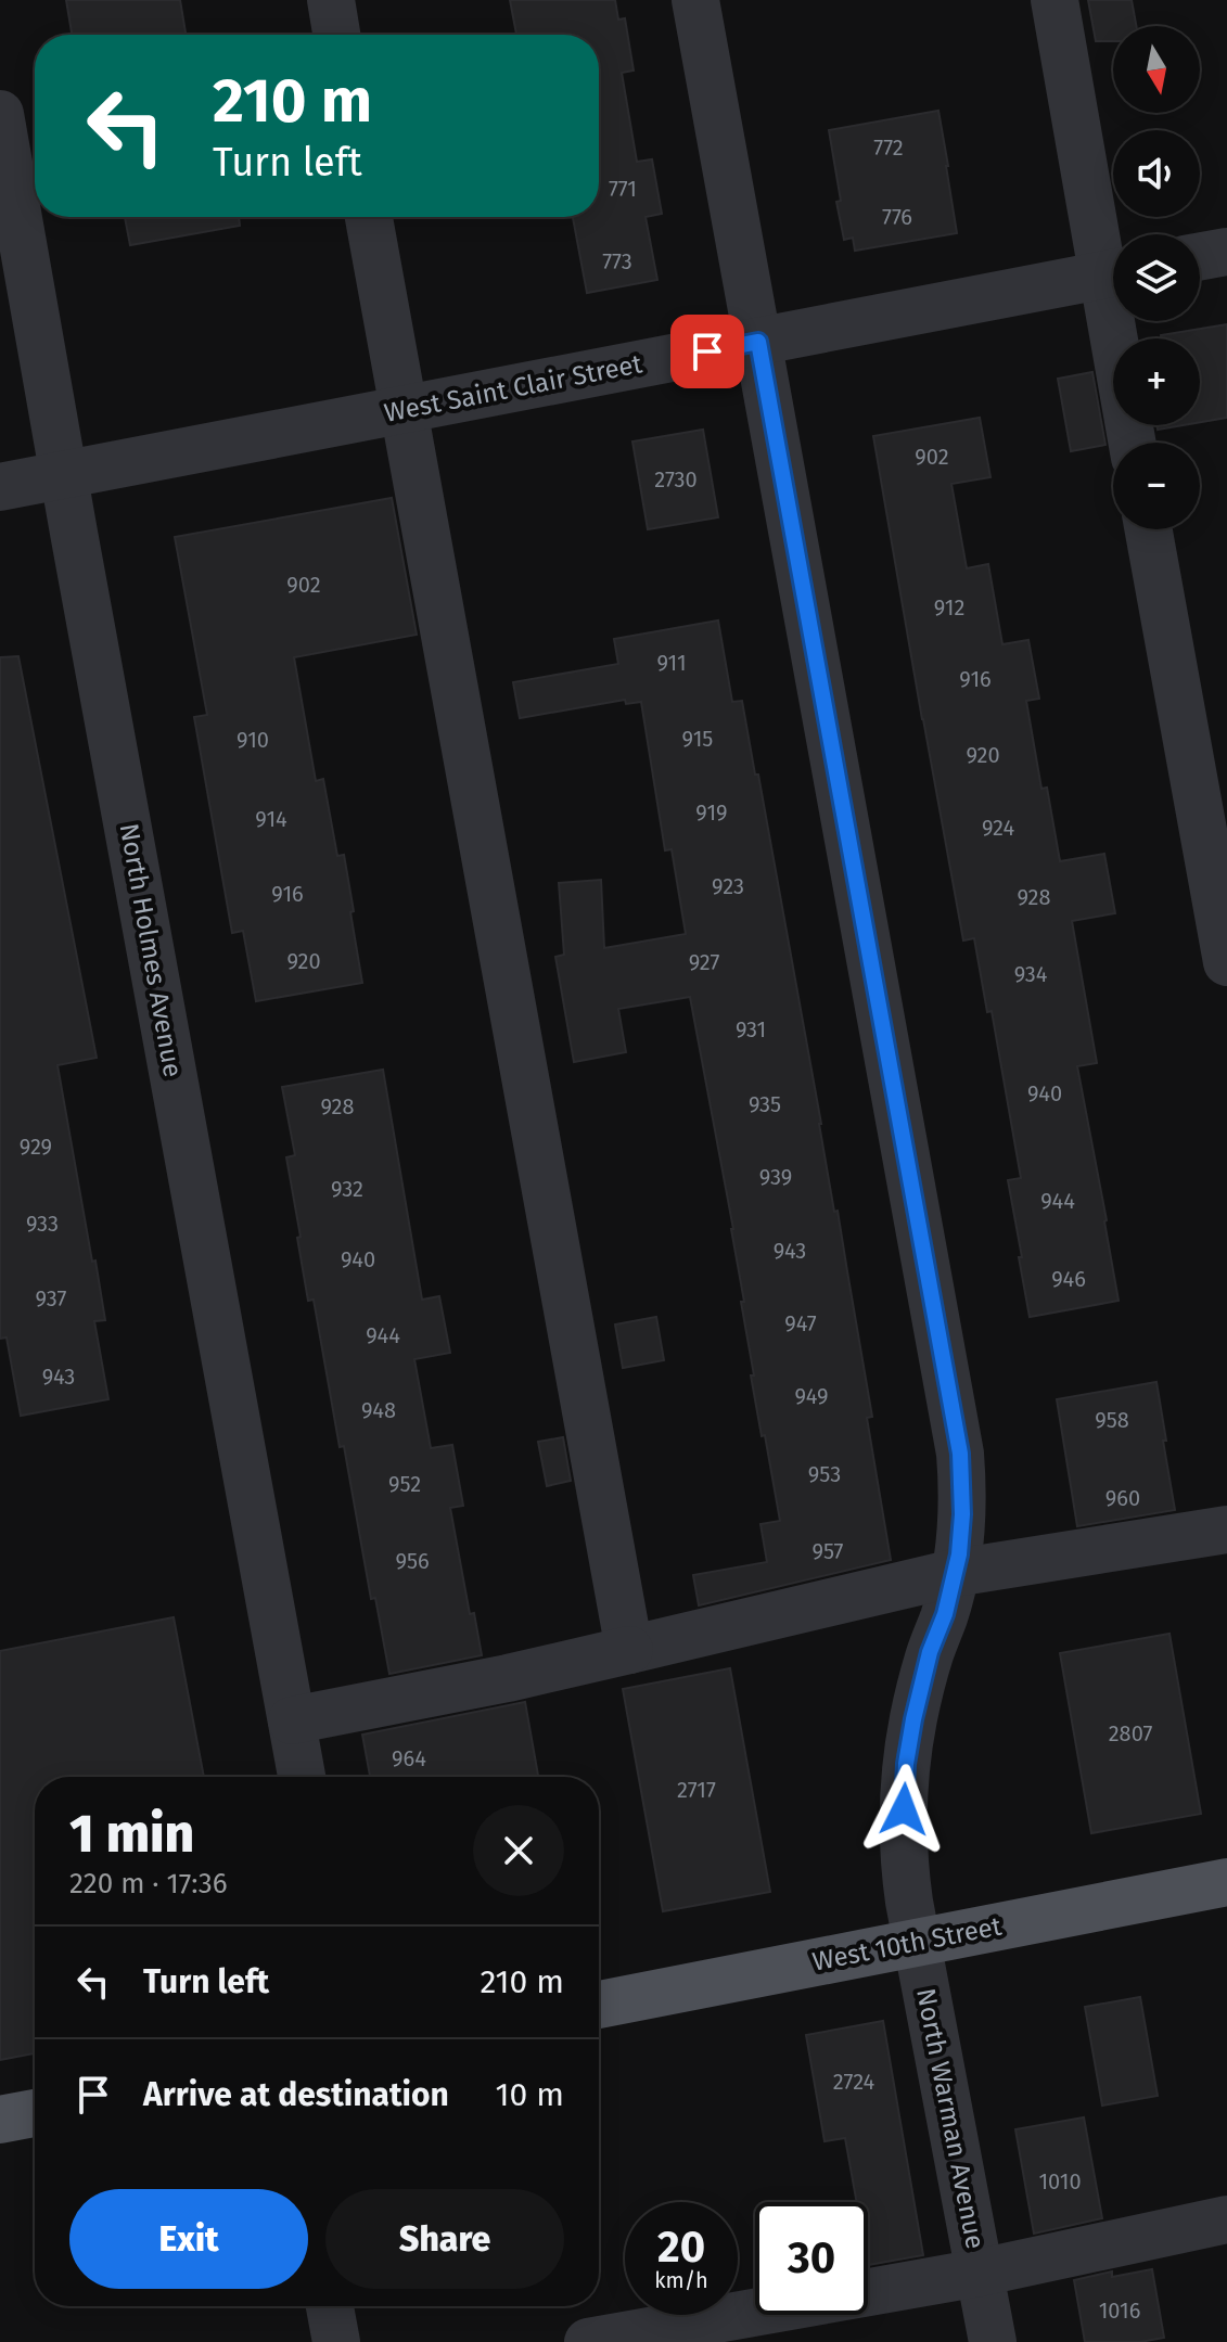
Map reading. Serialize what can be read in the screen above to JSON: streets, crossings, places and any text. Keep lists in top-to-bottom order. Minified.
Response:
{"streets":{"main road":["West 10th Street"],"street":["West Saint Clair Street","North Holmes Avenue","North Warman Avenue"]},"crossings":[["West Saint Clair Street","North Holmes Avenue"],["West Saint Clair Street","North Warman Avenue"],["West 10th Street","North Warman Avenue"]],"house_numbers":["772","771","776","773","902","2730","902","912","911","916","915","910","920","919","914","924","923","916","928","920","927","934","931","940","935","928","929","939","932","944","933","943","940","946","937","947","944","943","949","948","958","953","952","960","957","956","2807","964","2717","2724","1010","1016"],"north":"bottom","page":{"map_buttons":["+","−"],"turn":["210 m","Turn left"],"heading":["1 min","220 m · 17:36"],"list":[{"name":"Turn left","value":"210 m"},{"name":"Arrive at destination","value":"10 m"}],"buttons":["Exit","Share"],"speed":"20 km/h","limit":"30"}}
